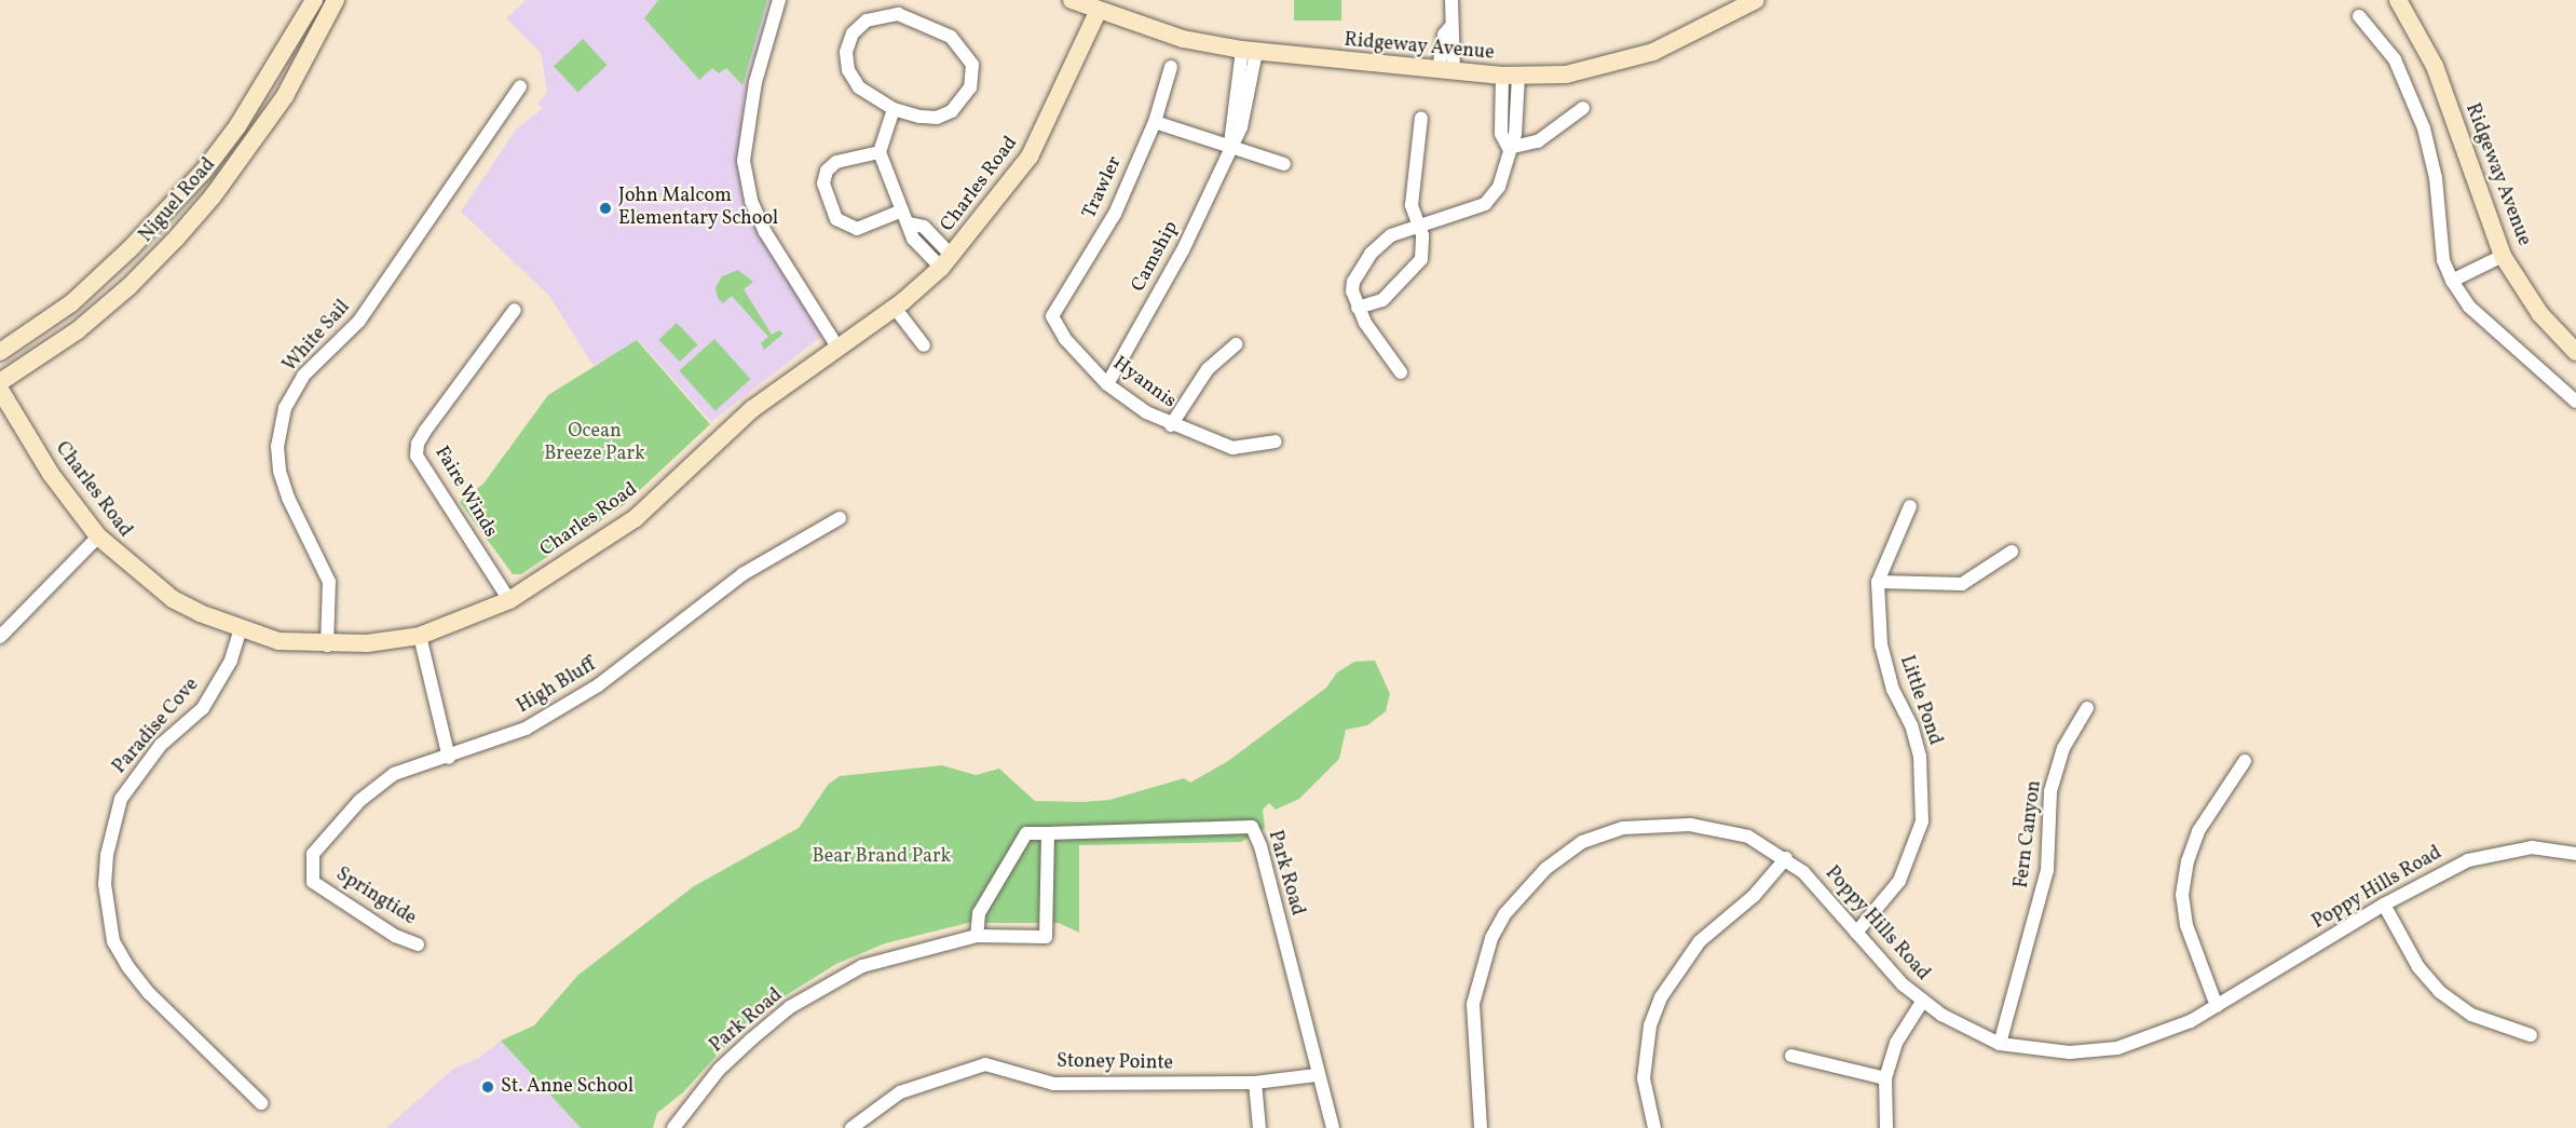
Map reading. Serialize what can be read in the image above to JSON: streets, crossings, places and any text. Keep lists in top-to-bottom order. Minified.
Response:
{"streets":{"street":["Ridgeway Avenue","Charles Road","Trawler","Niguel Road","Camship","White Sail","Hyannis","Faire Winds","High Bluff","Little Pond","Paradise Cove","Fern Canyon","Park Road","Poppy Hills Road","Springtide","Stoney Pointe"]},"crossings":[["Ridgeway Avenue","Charles Road"],["Ridgeway Avenue","Camship"],["Charles Road","White Sail"],["Charles Road","Faire Winds"],["Charles Road","Paradise Cove"],["Trawler","Hyannis"],["Camship","Hyannis"],["High Bluff","Springtide"],["Little Pond","Poppy Hills Road"],["Fern Canyon","Poppy Hills Road"],["Park Road","Stoney Pointe"]],"parks":["Ocean Breeze Park","Bear Brand Park"],"places":["John Malcom Elementary School","St. Anne School"]}
